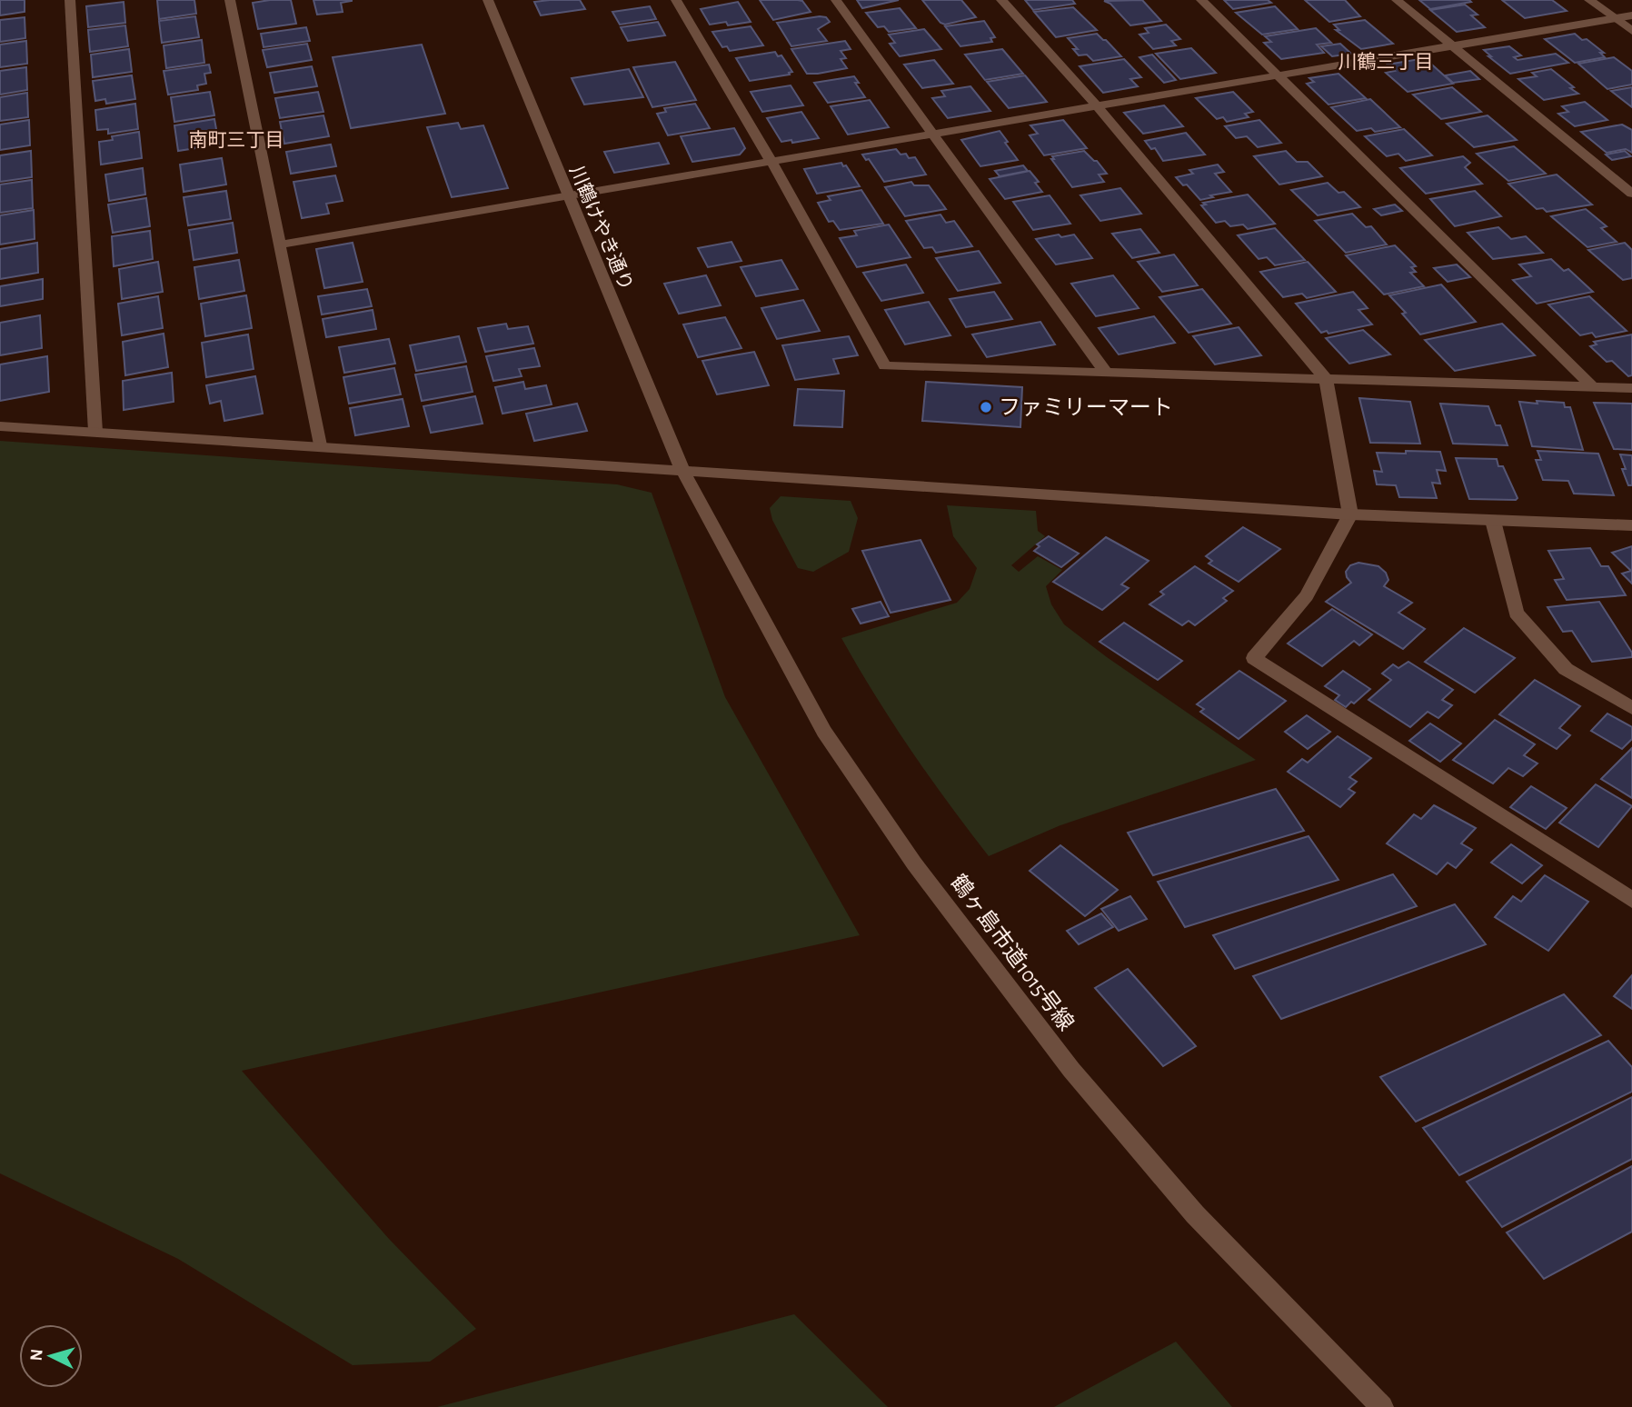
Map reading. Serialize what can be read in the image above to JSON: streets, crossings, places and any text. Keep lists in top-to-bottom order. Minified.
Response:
{"streets":{"street":["川鶴けやき通り","鶴ヶ島市道1015号線"]},"crossings":[["川鶴けやき通り","鶴ヶ島市道1015号線"]],"districts":["川鶴三丁目","南町三丁目"],"places":["ファミリーマート"],"north":"left"}
